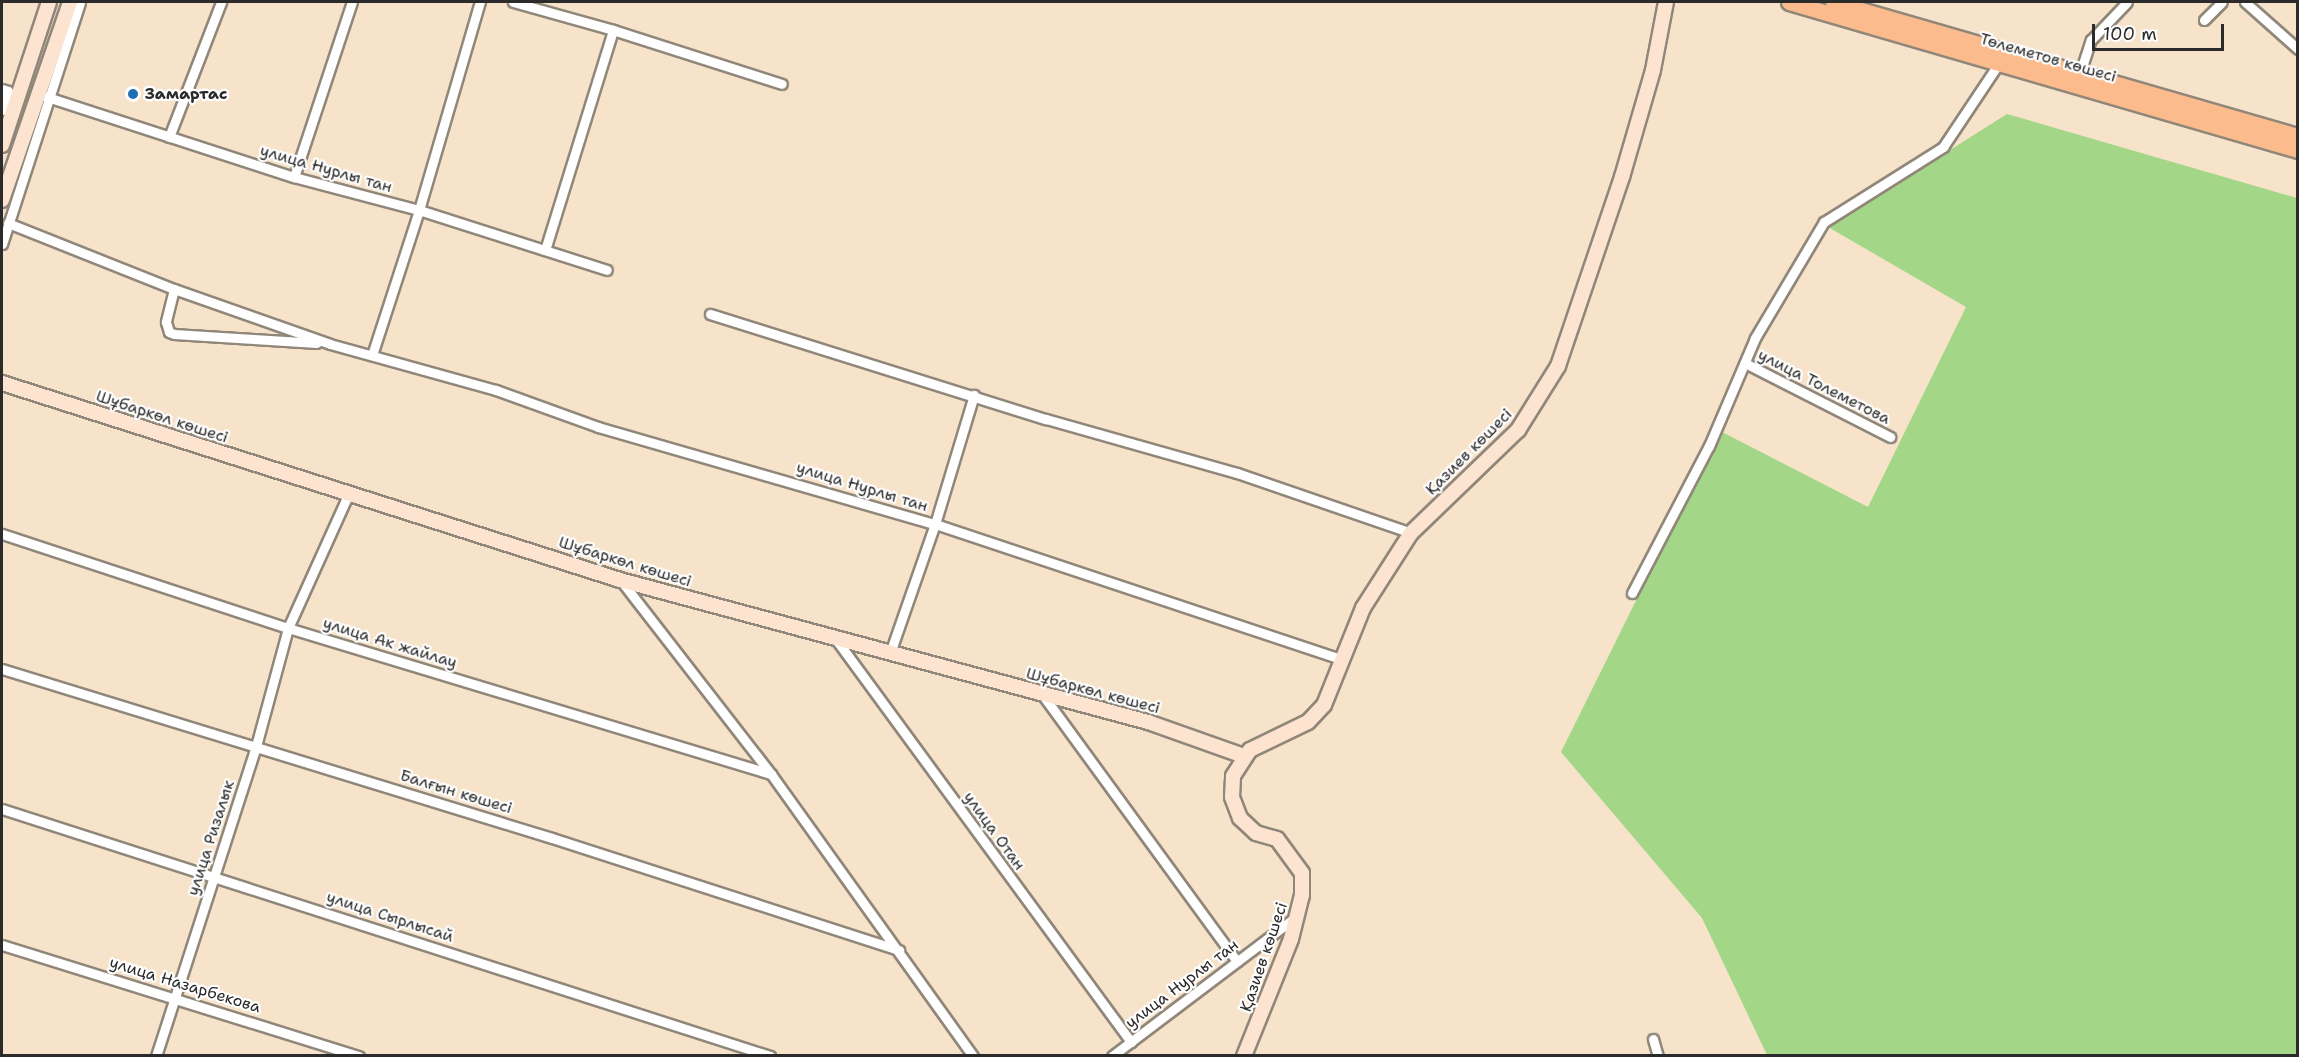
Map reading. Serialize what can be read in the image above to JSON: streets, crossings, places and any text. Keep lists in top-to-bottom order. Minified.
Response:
{"streets":{"main road":["Төлеметов көшесі"],"street":["улица Нурлы тан","улица Толеметова","Шұбаркөл көшесі","Қазиев көшесі","улица Ак жайлау","Балғын көшесі","улица Отан","улица Ризалык","улица Сырлысай","улица Назарбекова"]},"crossings":[["улица Нурлы тан","Қазиев көшесі"],["улица Нурлы тан","улица Отан"],["Шұбаркөл көшесі","Қазиев көшесі"],["Шұбаркөл көшесі","улица Отан"],["Шұбаркөл көшесі","улица Ризалык"],["улица Ак жайлау","улица Ризалык"],["Балғын көшесі","улица Ризалык"],["улица Ризалык","улица Сырлысай"],["улица Ризалык","улица Назарбекова"]],"places":["Замартас"],"scale_bar":"100 m"}
